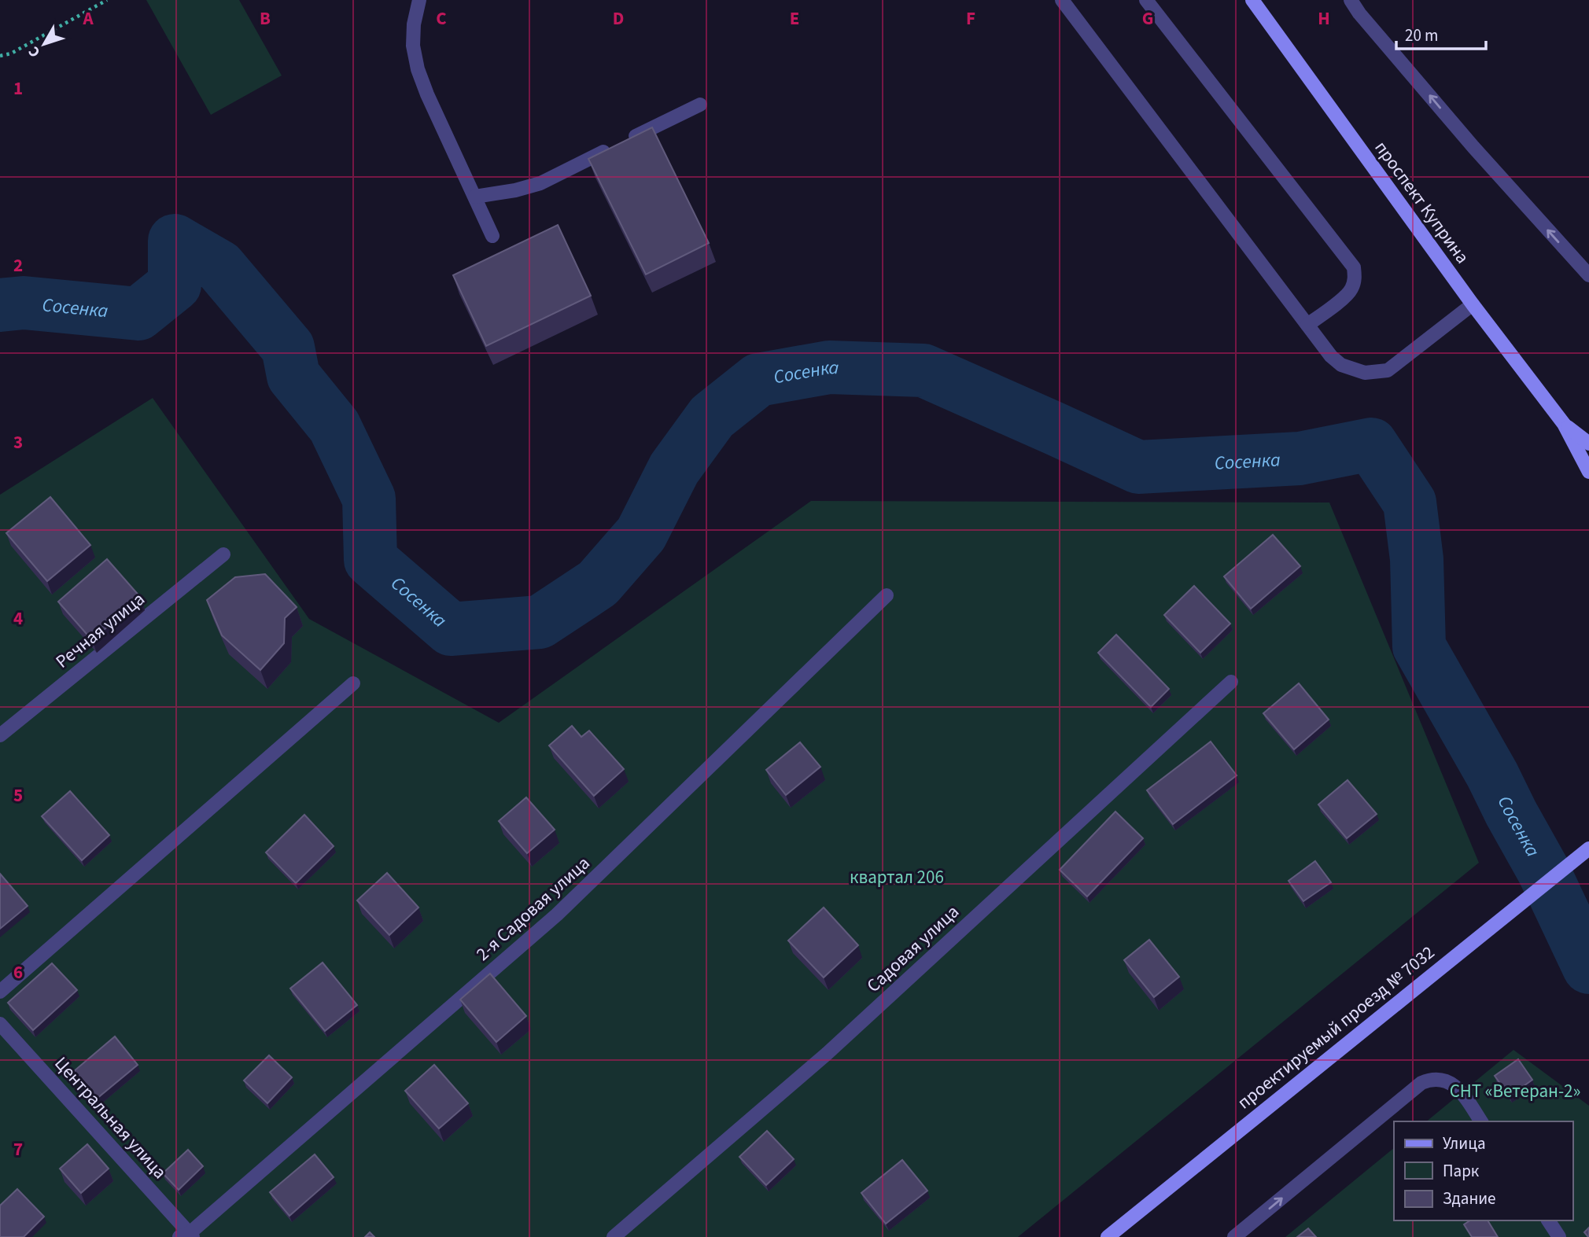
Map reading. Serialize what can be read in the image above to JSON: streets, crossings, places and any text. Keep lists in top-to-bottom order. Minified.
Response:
{"streets":{"main road":["проспект Куприна","проектируемый проезд № 7032"],"street":["Речная улица","2-я Садовая улица","Садовая улица","Центральная улица"]},"crossings":[["2-я Садовая улица","Центральная улица"]],"water":["Сосенка"],"parks":["квартал 206","СНТ «Ветеран-2»"],"legend":["Улица","Парк","Здание"],"scale_bar":"20 m","north":"bottom left","grid":{"columns":["A","B","C","D","E","F","G","H"],"rows":["1","2","3","4","5","6","7"]}}
